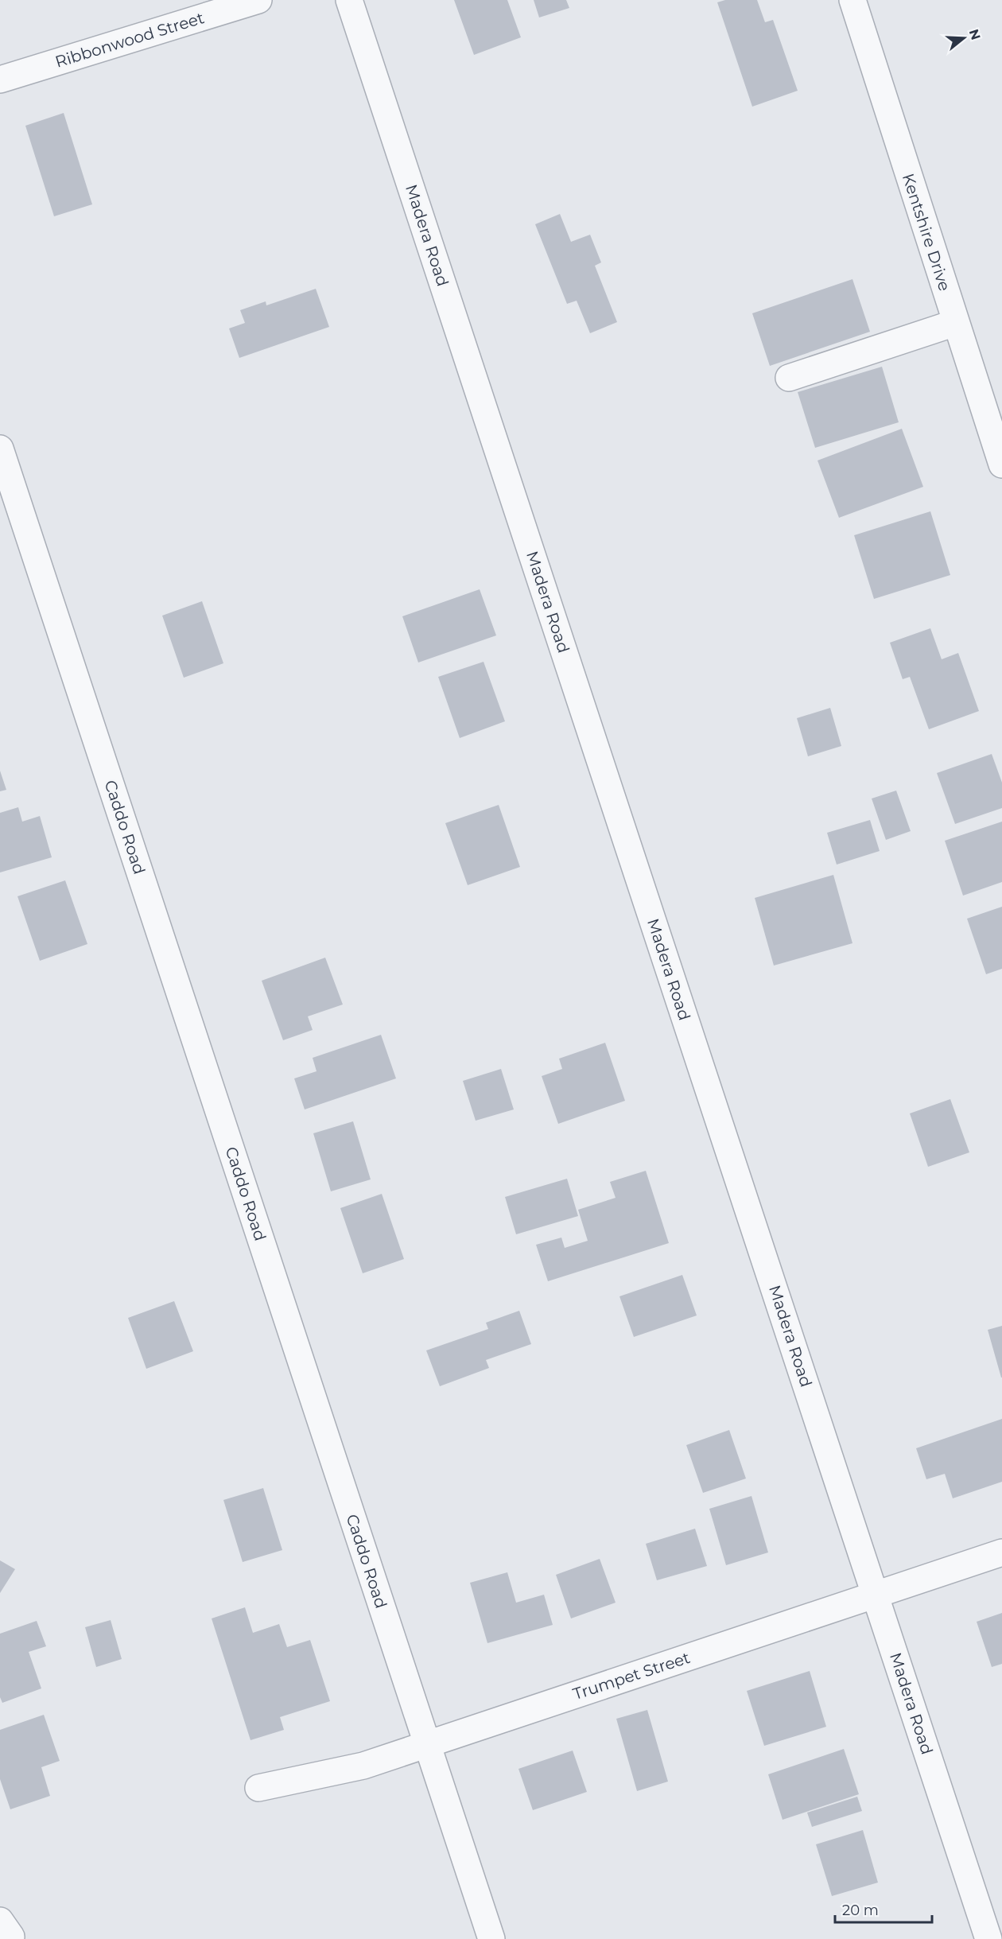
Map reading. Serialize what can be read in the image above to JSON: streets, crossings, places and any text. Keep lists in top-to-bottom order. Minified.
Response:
{"streets":{"street":["Ribbonwood Street","Kentshire Drive","Madera Road","Caddo Road","Trumpet Street"]},"crossings":[["Madera Road","Trumpet Street"],["Caddo Road","Trumpet Street"]],"scale_bar":"20 m","north":"right"}
